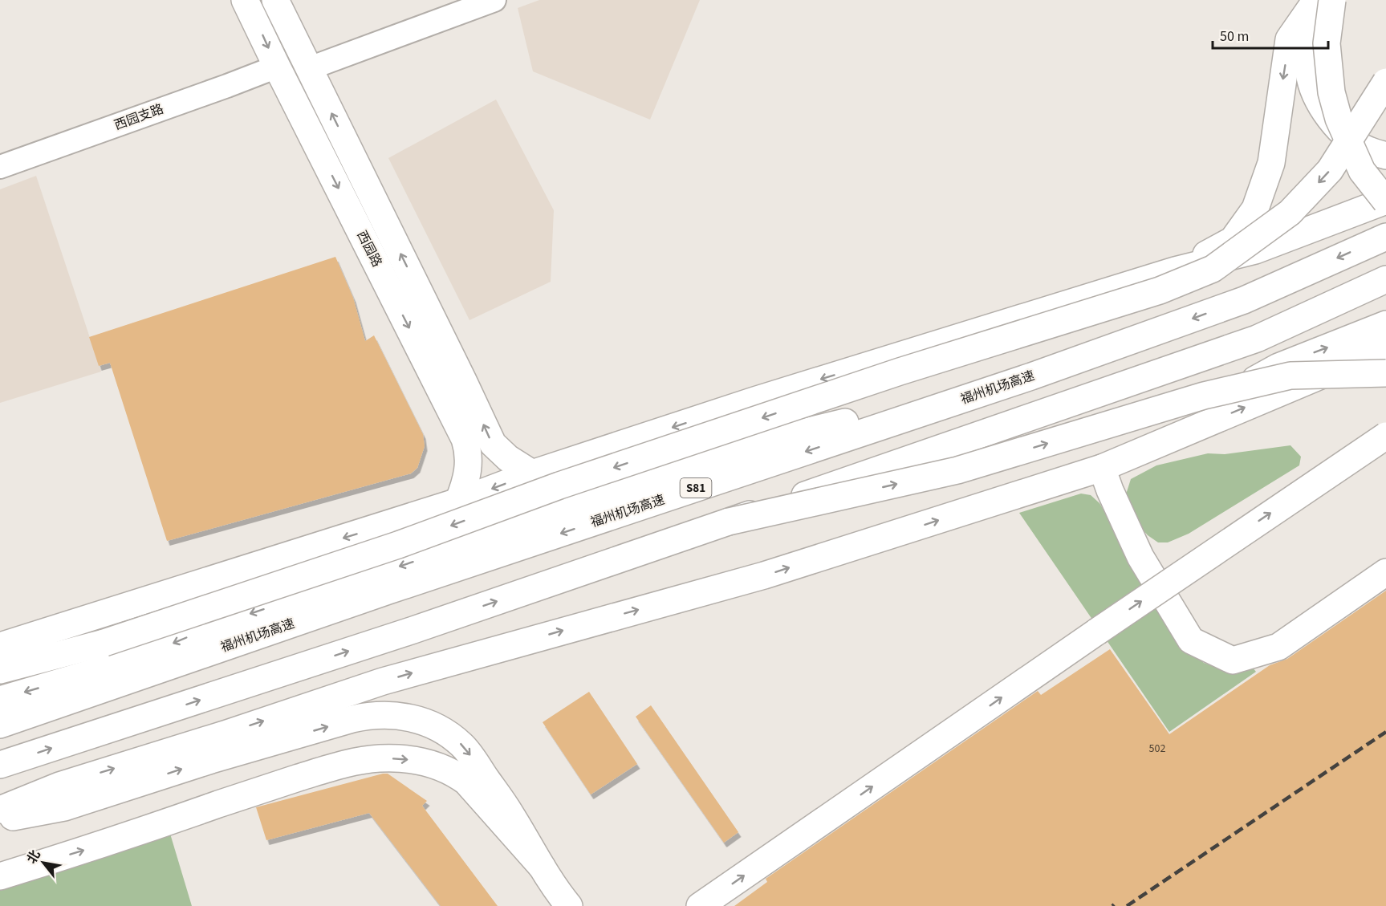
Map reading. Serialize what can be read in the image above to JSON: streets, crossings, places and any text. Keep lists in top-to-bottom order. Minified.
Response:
{"streets":{"main road":["西园路","福州机场高速","S81"],"street":["西园支路"]},"crossings":[["西园支路","西园路"]],"house_numbers":["502"],"scale_bar":"50 m","north":"top left"}
